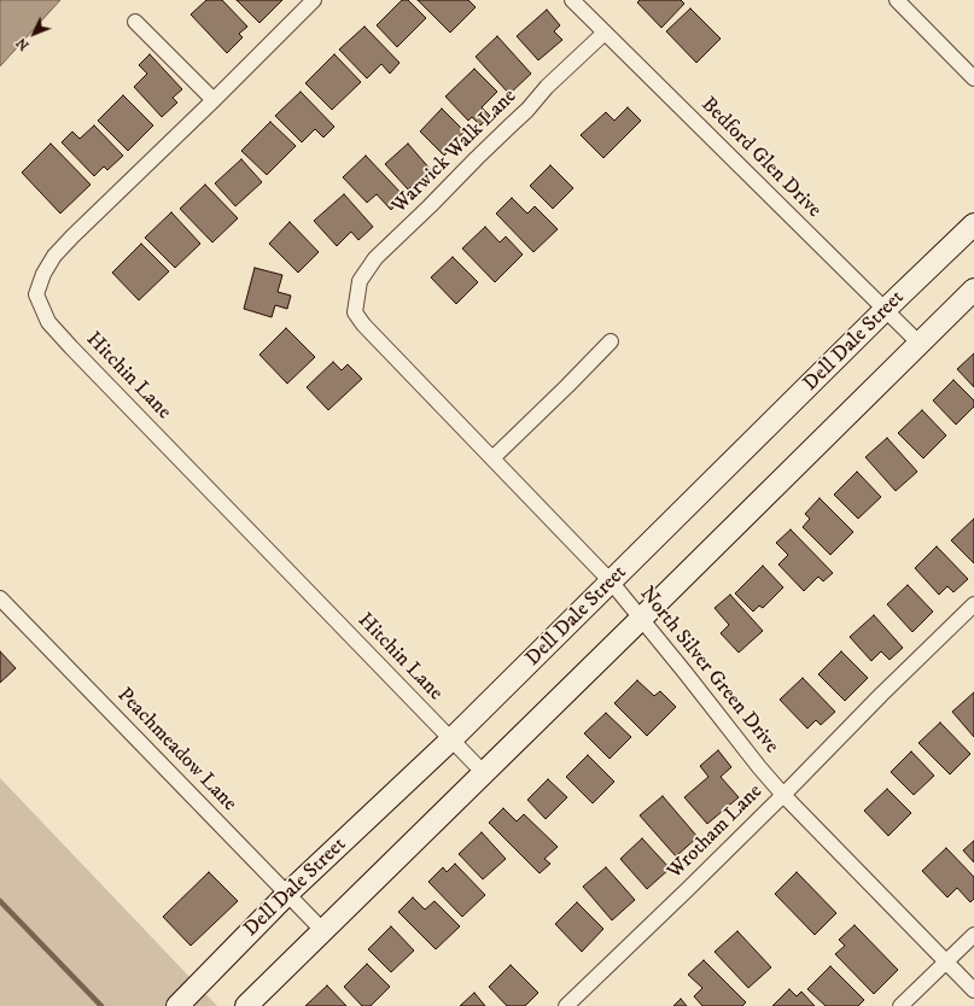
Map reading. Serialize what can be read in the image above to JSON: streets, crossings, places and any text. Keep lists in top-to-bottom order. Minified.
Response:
{"streets":{"main road":["Dell Dale Street"],"street":["Warwick Walk Lane","Bedford Glen Drive","Hitchin Lane","North Silver Green Drive","Peachmeadow Lane","Wrotham Lane"]},"crossings":[["Warwick Walk Lane","Bedford Glen Drive"],["Warwick Walk Lane","North Silver Green Drive"],["Bedford Glen Drive","Dell Dale Street"],["Dell Dale Street","Hitchin Lane"],["Dell Dale Street","North Silver Green Drive"],["Dell Dale Street","Peachmeadow Lane"],["North Silver Green Drive","Wrotham Lane"]],"north":"bottom left"}
